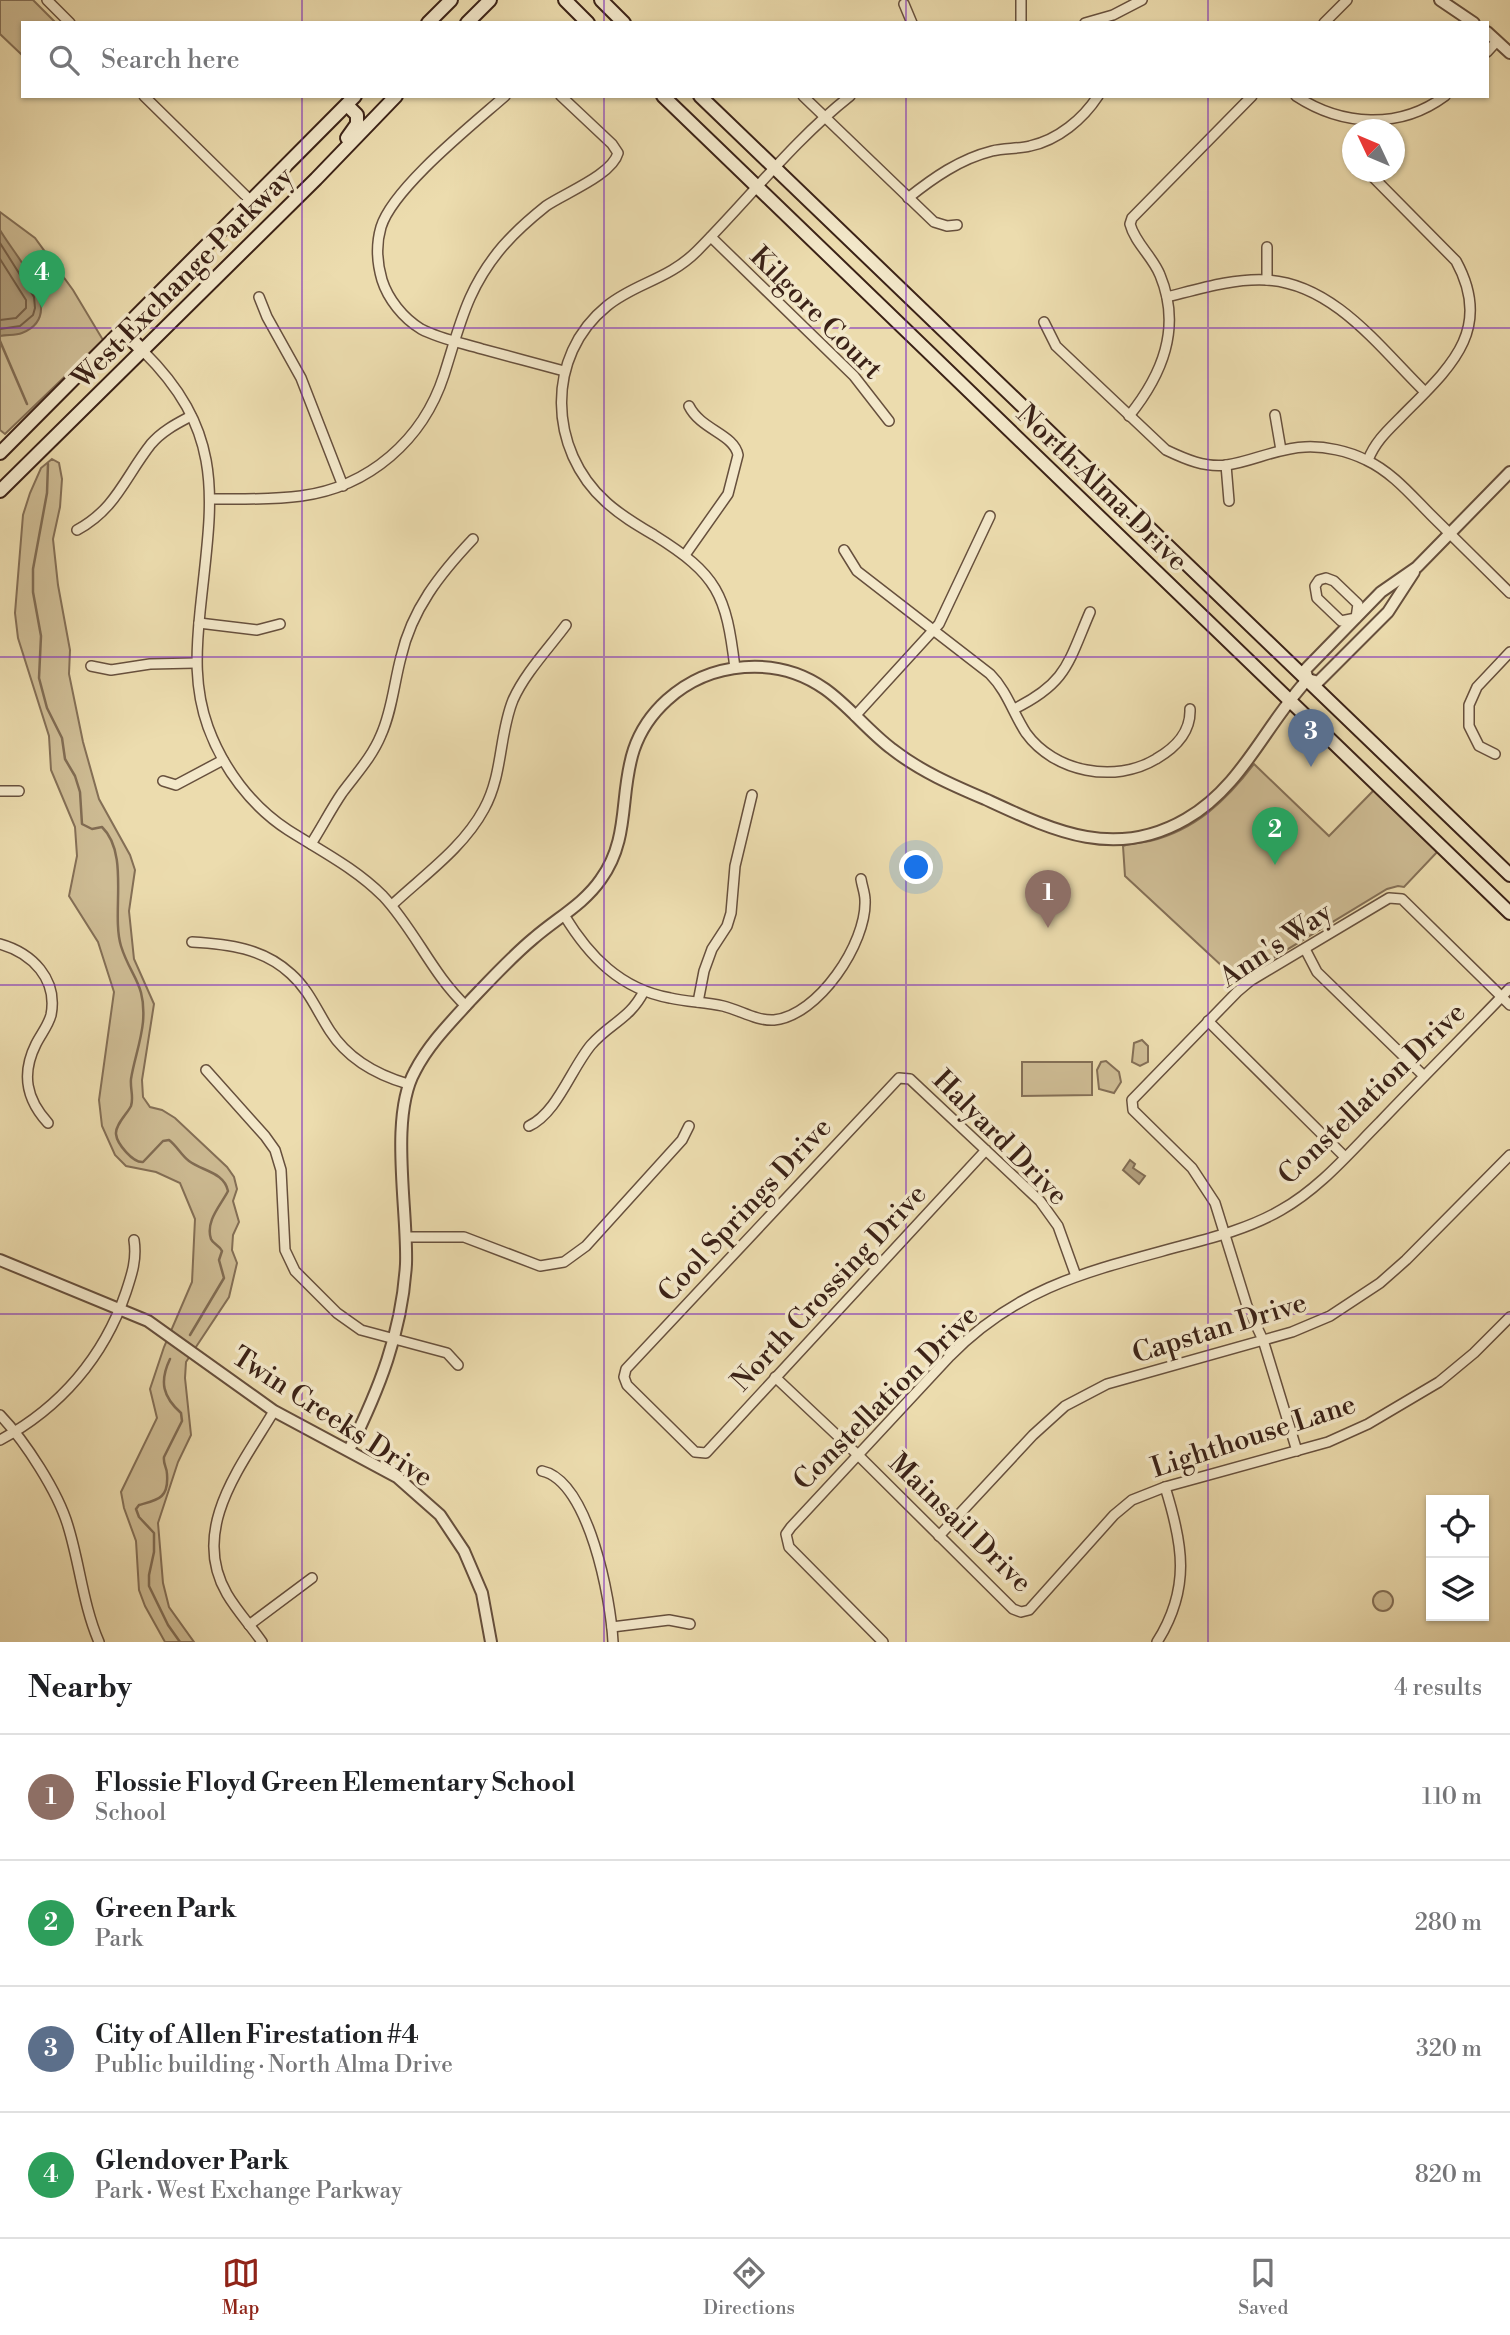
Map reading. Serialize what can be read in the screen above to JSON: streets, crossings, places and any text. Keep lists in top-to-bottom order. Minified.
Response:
{"streets":{"main road":["West Exchange Parkway","North Alma Drive"],"street":["Kilgore Court","Ann's Way","Constellation Drive","Halyard Drive","Cool Springs Drive","North Crossing Drive","Capstan Drive","Twin Creeks Drive","Lighthouse Lane","Mainsail Drive"]},"crossings":[["Ann's Way","Constellation Drive"],["Constellation Drive","Halyard Drive"],["Constellation Drive","Mainsail Drive"],["Halyard Drive","Cool Springs Drive"],["Halyard Drive","North Crossing Drive"],["Cool Springs Drive","North Crossing Drive"],["North Crossing Drive","Mainsail Drive"],["Capstan Drive","Mainsail Drive"],["Lighthouse Lane","Mainsail Drive"]],"north":"top left","page":{"search":"Search here","pins":["4","3","2","1"],"heading":["Nearby","4 results"],"list":[{"mark":"1","name":"Flossie Floyd Green Elementary School","note":"School","value":"110 m"},{"mark":"2","name":"Green Park","note":"Park","value":"280 m"},{"mark":"3","name":"City of Allen Firestation #4","note":"Public building · North Alma Drive","value":"320 m"},{"mark":"4","name":"Glendover Park","note":"Park · West Exchange Parkway","value":"820 m"}],"nav":["Map","Directions","Saved"]}}
